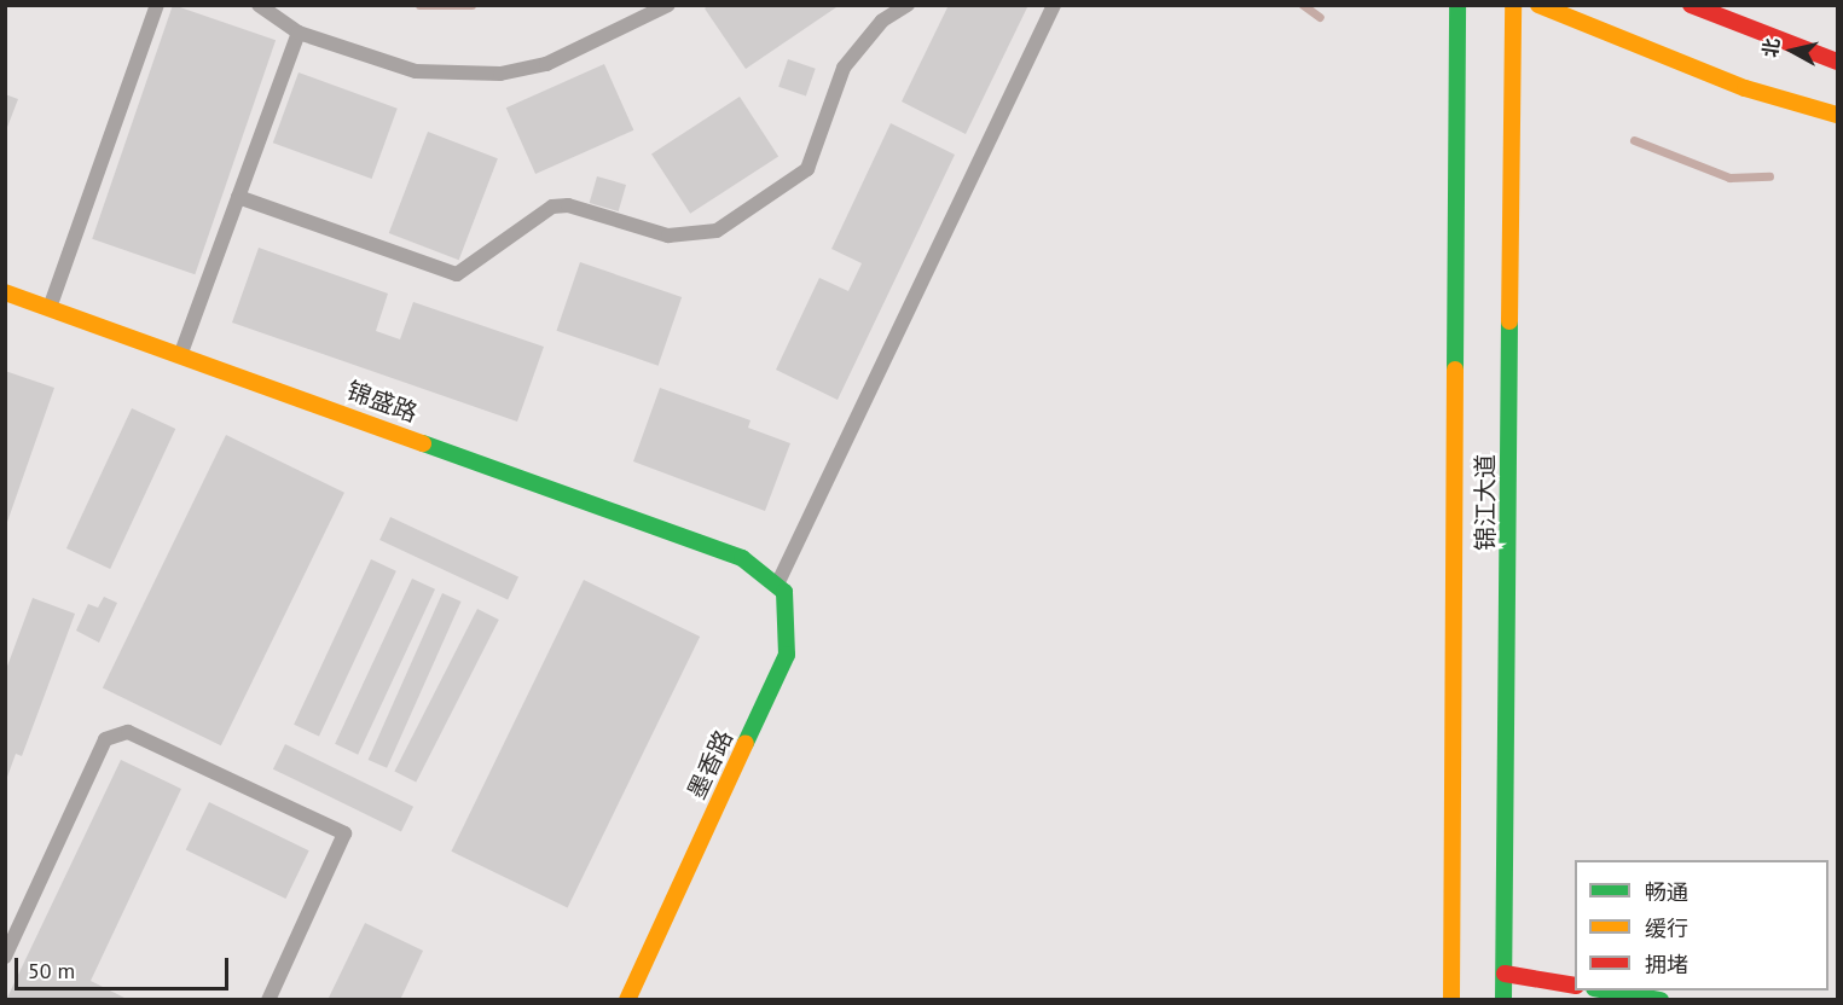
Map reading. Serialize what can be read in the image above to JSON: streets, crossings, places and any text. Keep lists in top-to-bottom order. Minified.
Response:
{"streets":{"main road":["锦盛路","锦江大道","墨香路"]},"crossings":[["锦盛路","墨香路"]],"legend":["畅通","缓行","拥堵"],"scale_bar":"50 m","north":"left"}
